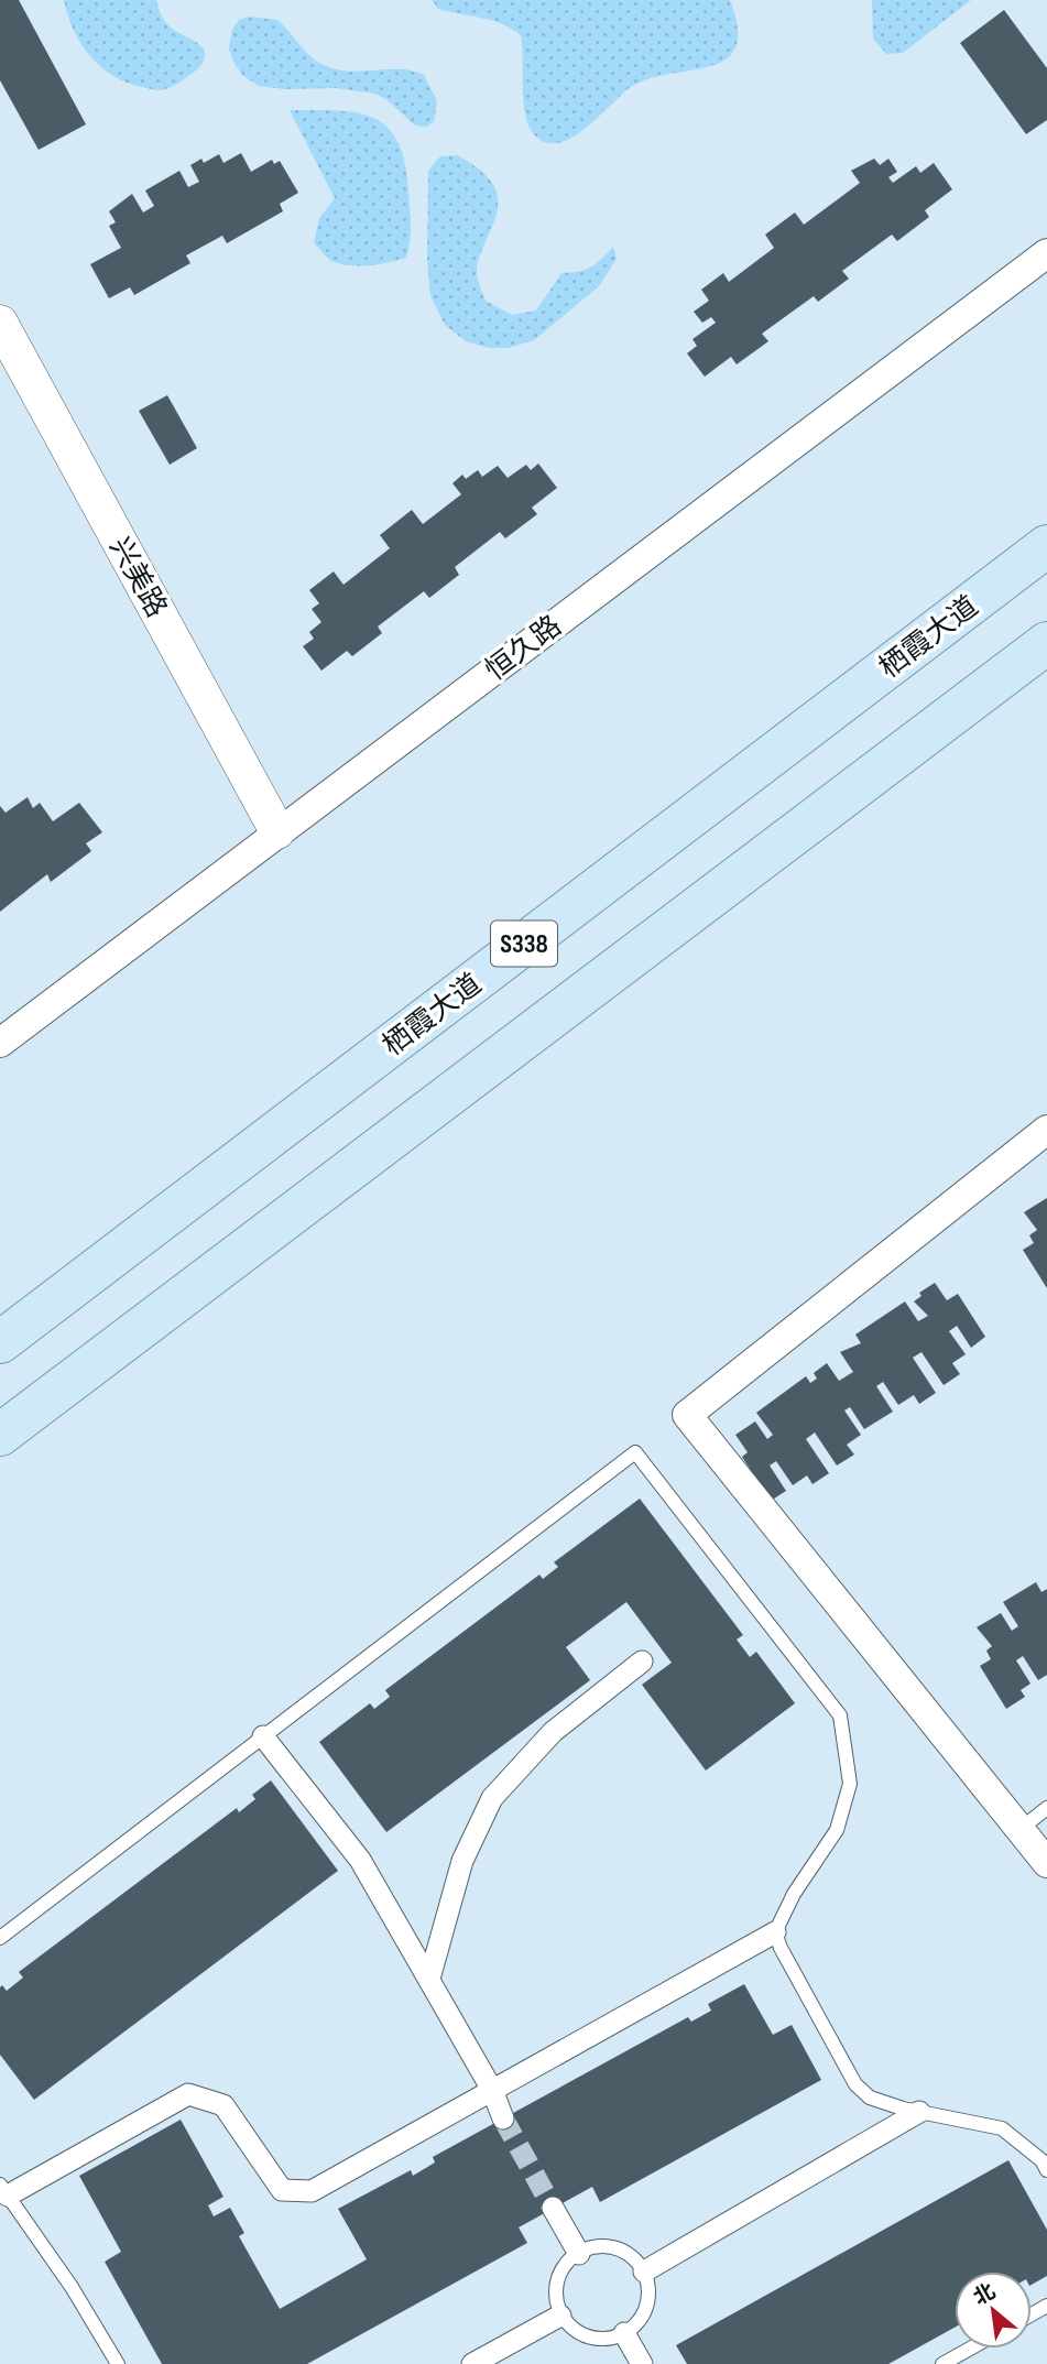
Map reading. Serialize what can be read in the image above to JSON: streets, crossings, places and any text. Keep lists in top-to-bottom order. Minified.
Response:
{"streets":{"main road":["栖霞大道","S338"],"street":["兴美路","恒久路"]},"crossings":[["兴美路","恒久路"]],"north":"top left"}
